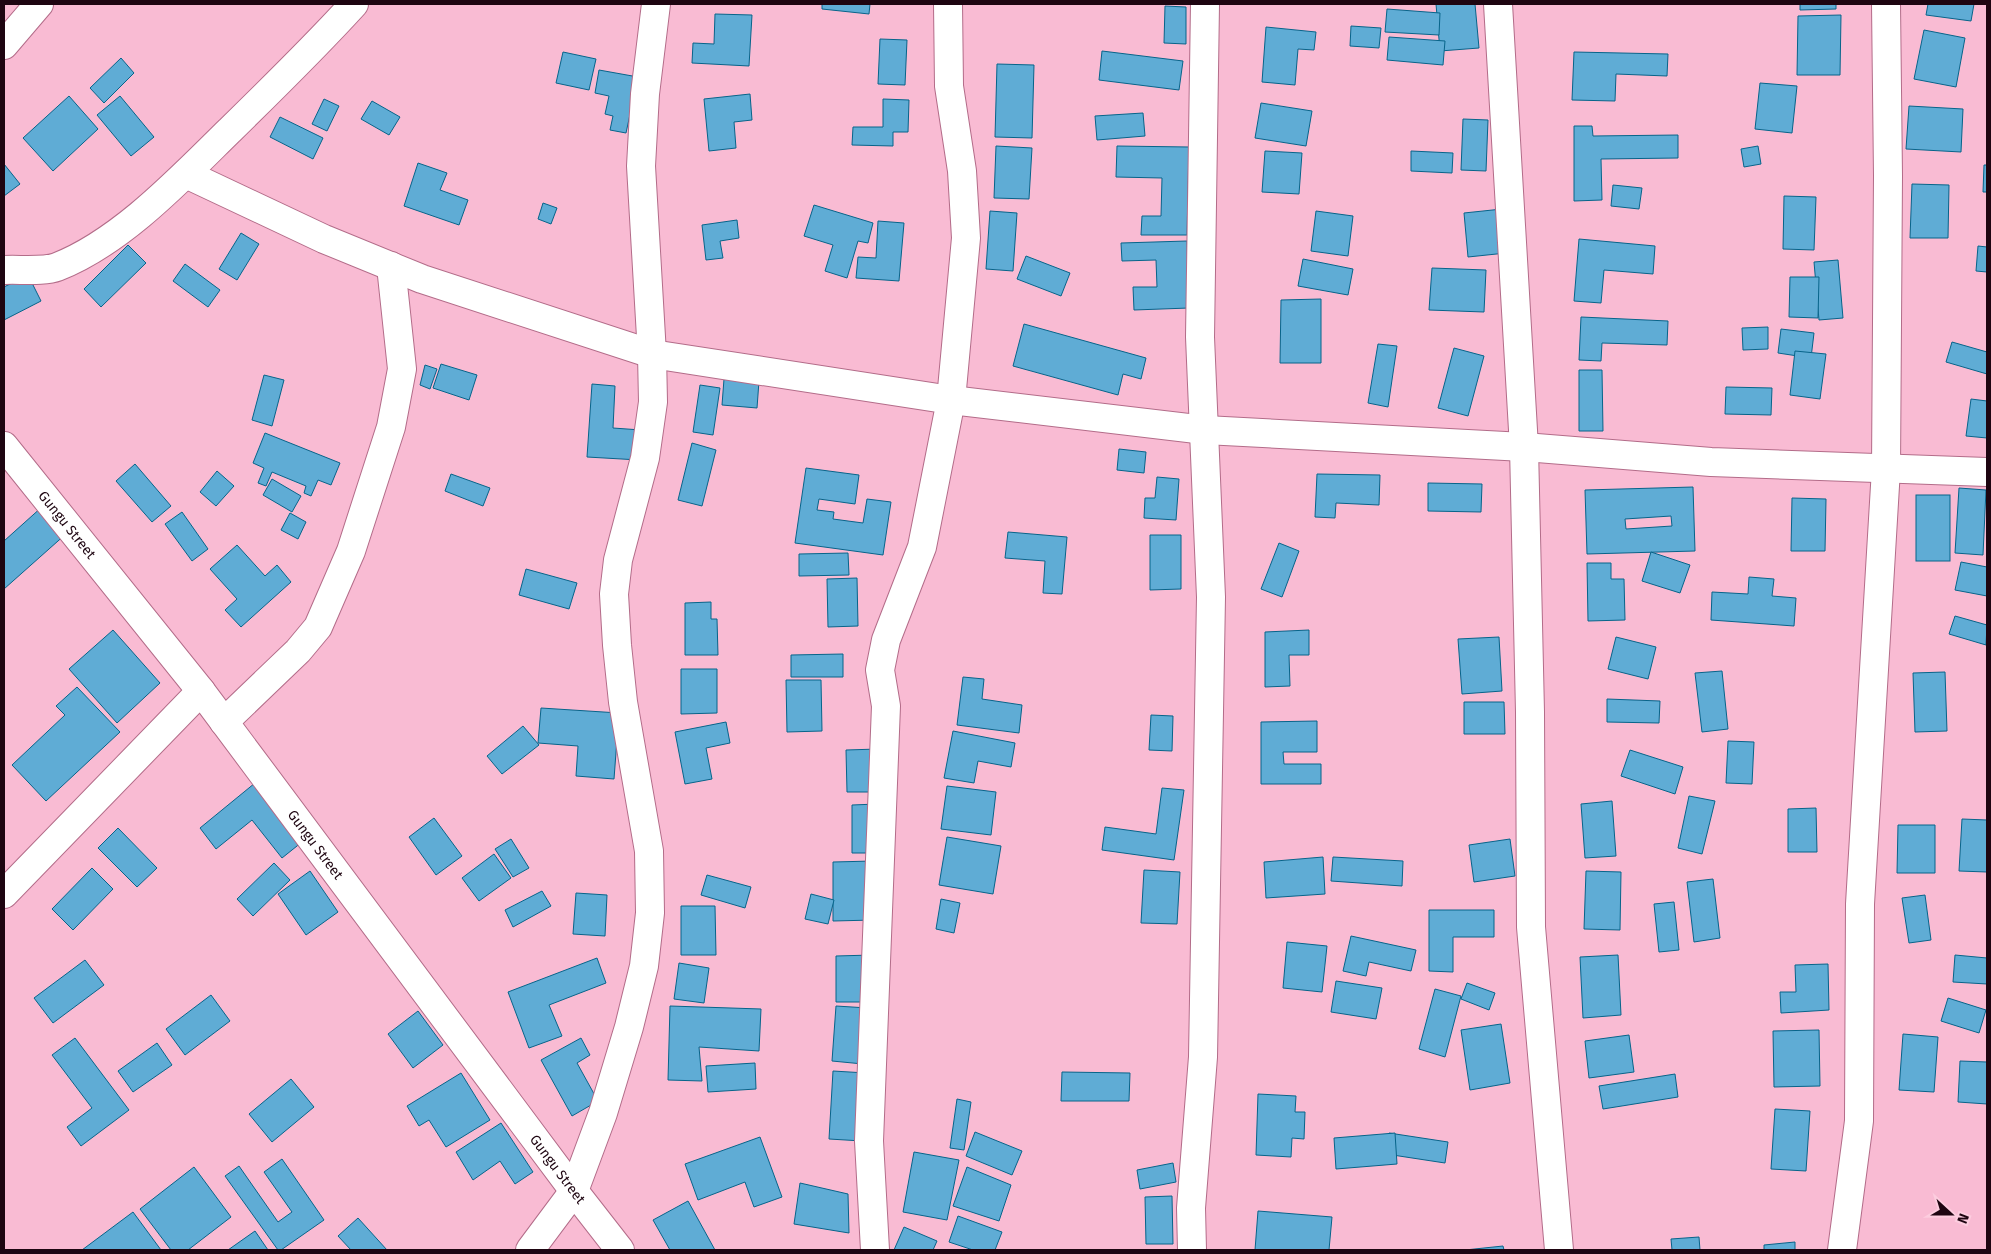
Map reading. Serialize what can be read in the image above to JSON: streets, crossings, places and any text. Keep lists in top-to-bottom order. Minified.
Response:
{"streets":{"street":["Gungu Street"]},"north":"right"}
